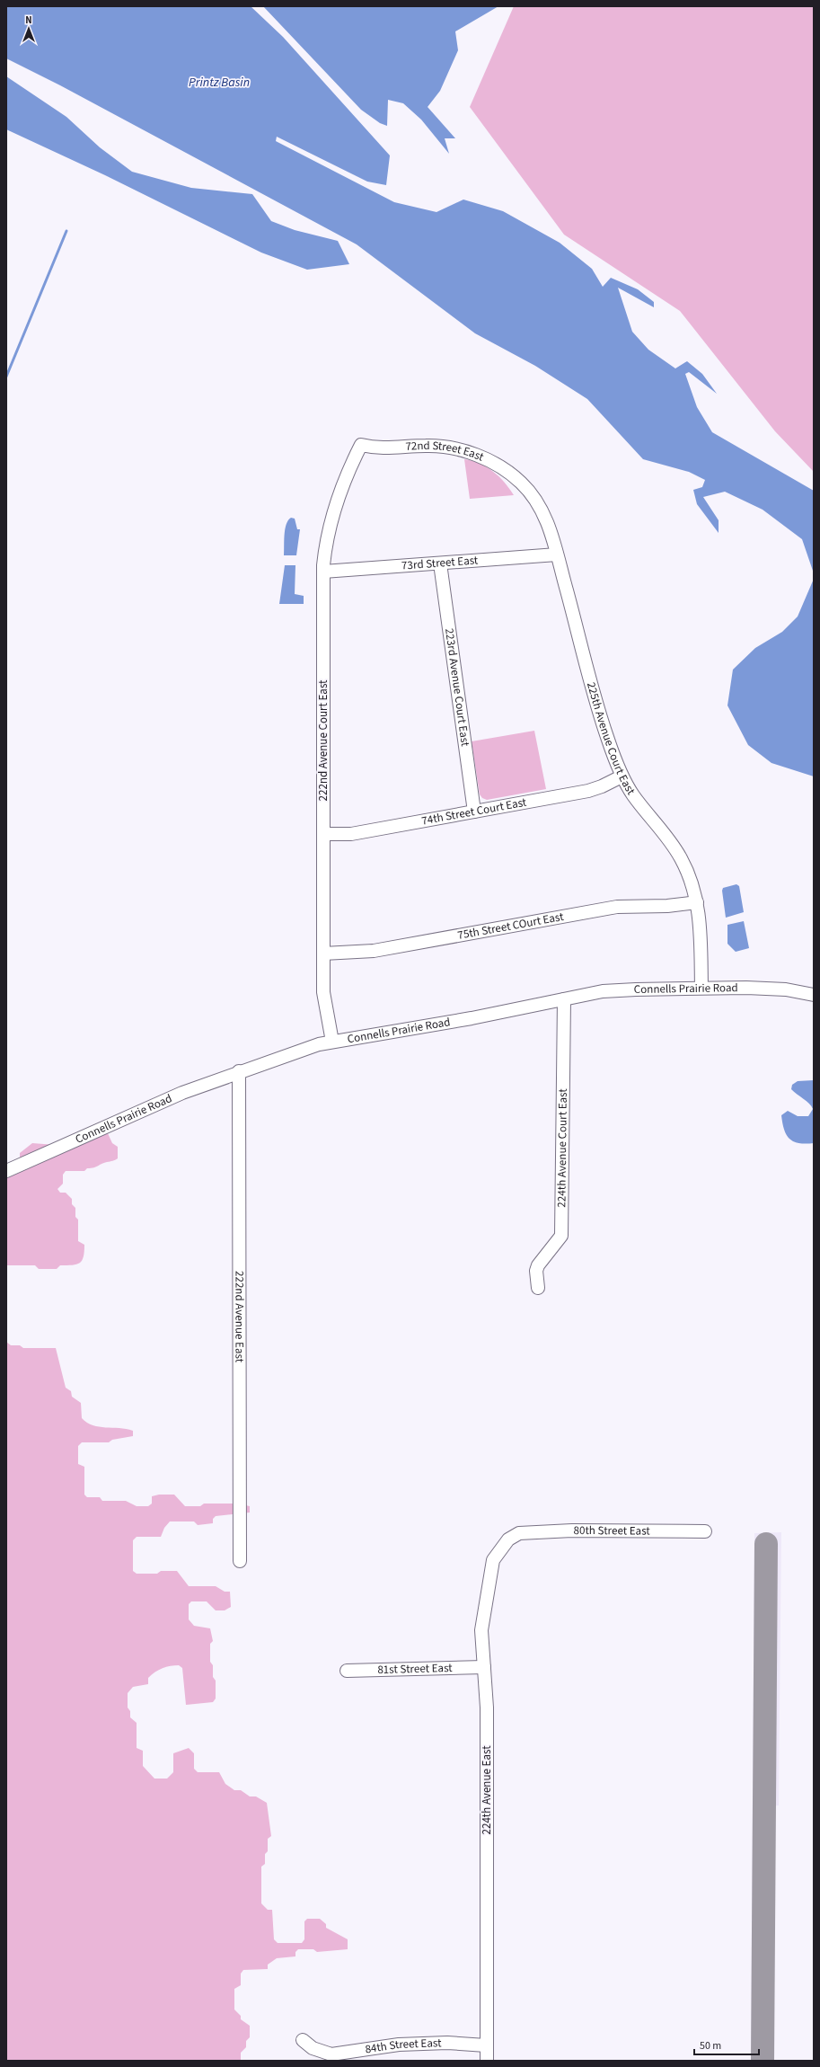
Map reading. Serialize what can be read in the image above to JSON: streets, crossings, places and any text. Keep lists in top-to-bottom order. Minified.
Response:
{"streets":{"street":["72nd Street East","73rd Street East","223rd Avenue Court East","225th Avenue Court East","222nd Avenue Court East","74th Street Court East","75th Street COurt East","Connells Prairie Road","224th Avenue Court East","222nd Avenue East","80th Street East","81st Street East","224th Avenue East","84th Street East"]},"crossings":[["72nd Street East","225th Avenue Court East"],["72nd Street East","222nd Avenue Court East"],["73rd Street East","223rd Avenue Court East"],["73rd Street East","225th Avenue Court East"],["73rd Street East","222nd Avenue Court East"],["223rd Avenue Court East","74th Street Court East"],["225th Avenue Court East","74th Street Court East"],["225th Avenue Court East","75th Street COurt East"],["225th Avenue Court East","Connells Prairie Road"],["222nd Avenue Court East","74th Street Court East"],["222nd Avenue Court East","75th Street COurt East"],["222nd Avenue Court East","Connells Prairie Road"],["Connells Prairie Road","224th Avenue Court East"],["Connells Prairie Road","222nd Avenue East"],["80th Street East","224th Avenue East"],["81st Street East","224th Avenue East"],["224th Avenue East","84th Street East"]],"water":["Printz Basin"],"scale_bar":"50 m","north":"top"}
